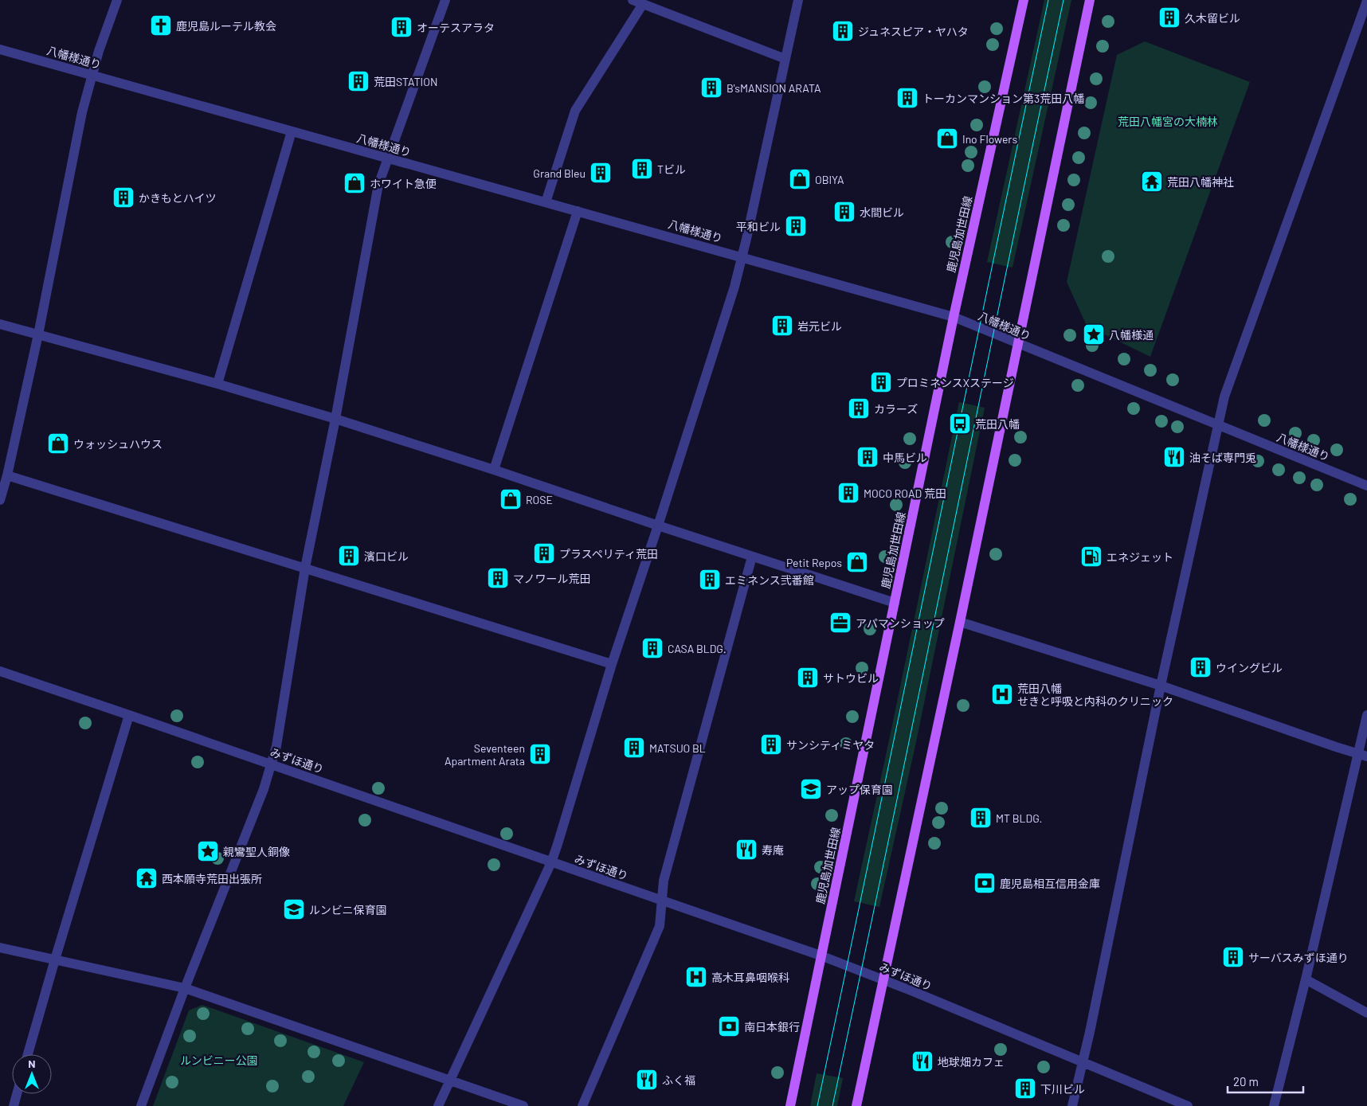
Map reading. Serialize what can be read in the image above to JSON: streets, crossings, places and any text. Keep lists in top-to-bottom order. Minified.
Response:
{"streets":{"main road":["鹿児島加世田線"],"street":["八幡様通り","みずほ通り"]},"crossings":[["八幡様通り","鹿児島加世田線"],["鹿児島加世田線","みずほ通り"]],"parks":["荒田八幡宮の大楠林","ルンビニー公園"],"places":{"building":["久木留ビル","オーテスアラタ","ジュネスピア・ヤハタ","荒田STATION","B'sMANSION ARATA","トーカンマンション第3荒田八幡","Tビル","Grand Bleu","かきもとハイツ","水間ビル","平和ビル","岩元ビル","プロミネンスXステージ","カラーズ","中馬ビル","MOCO ROAD 荒田","プラスペリティ荒田","濱口ビル","マノワール荒田","エミネンス弐番館","CASA BLDG.","ウイングビル","サトウビル","サンシティミヤタ","MATSUO BL","Seventeen Apartment Arata","MT BLDG.","サーバスみずほ通り","下川ビル"],"church":["鹿児島ルーテル教会"],"shop":["Ino Flowers","OBIYA","ホワイト急便","ウォッシュハウス","ROSE","Petit Repos"],"temple":["荒田八幡神社","西本願寺荒田出張所"],"place":["八幡様通","親鸞聖人銅像"],"bus stop":["荒田八幡"],"restaurant":["油そば専門兎","寿庵","地球畑カフェ","ふく福"],"fuel station":["エネジェット"],"office":["アパマンショップ"],"hospital":["荒田八幡 せきと呼吸と内科のクリニック","高木耳鼻咽喉科"],"school or university":["アップ保育園","ルンビニ保育園"],"bank":["鹿児島相互信用金庫","南日本銀行"]},"scale_bar":"20 m","north":"top"}
